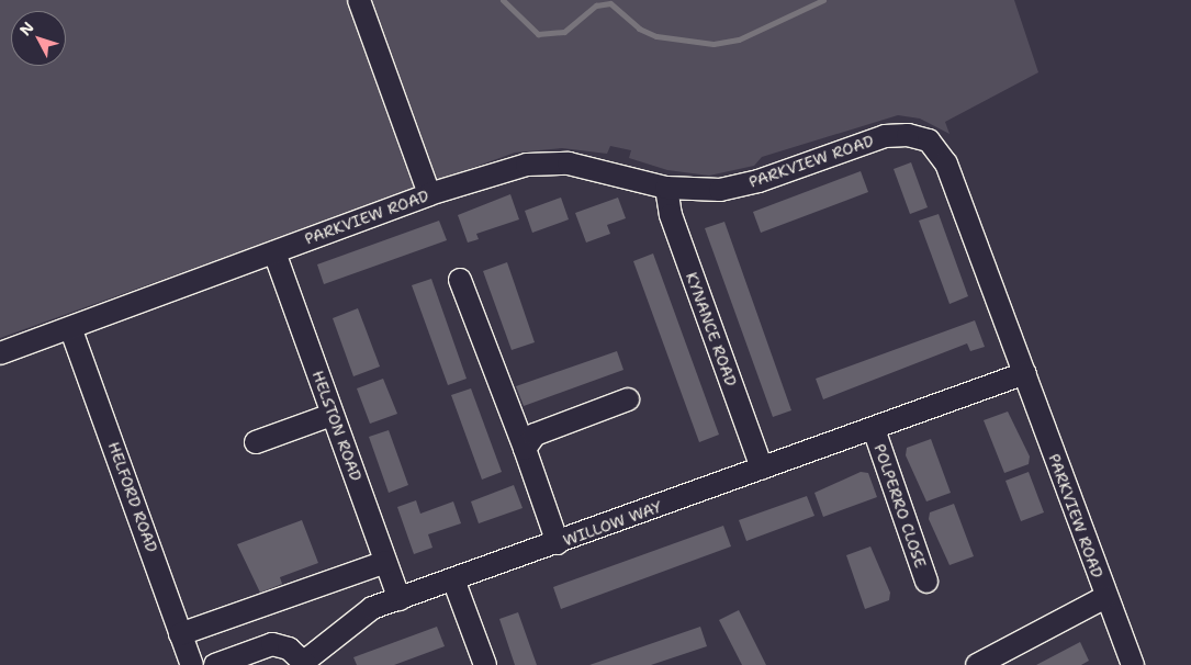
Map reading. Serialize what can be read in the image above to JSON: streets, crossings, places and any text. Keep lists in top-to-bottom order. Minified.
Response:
{"streets":{"street":["PARKVIEW ROAD","KYNANCE ROAD","HELSTON ROAD","HELFORD ROAD","POLPERRO CLOSE","WILLOW WAY"]},"crossings":[["PARKVIEW ROAD","KYNANCE ROAD"],["PARKVIEW ROAD","HELSTON ROAD"],["PARKVIEW ROAD","HELFORD ROAD"],["PARKVIEW ROAD","WILLOW WAY"],["KYNANCE ROAD","WILLOW WAY"],["HELSTON ROAD","WILLOW WAY"],["POLPERRO CLOSE","WILLOW WAY"]],"north":"top left"}
